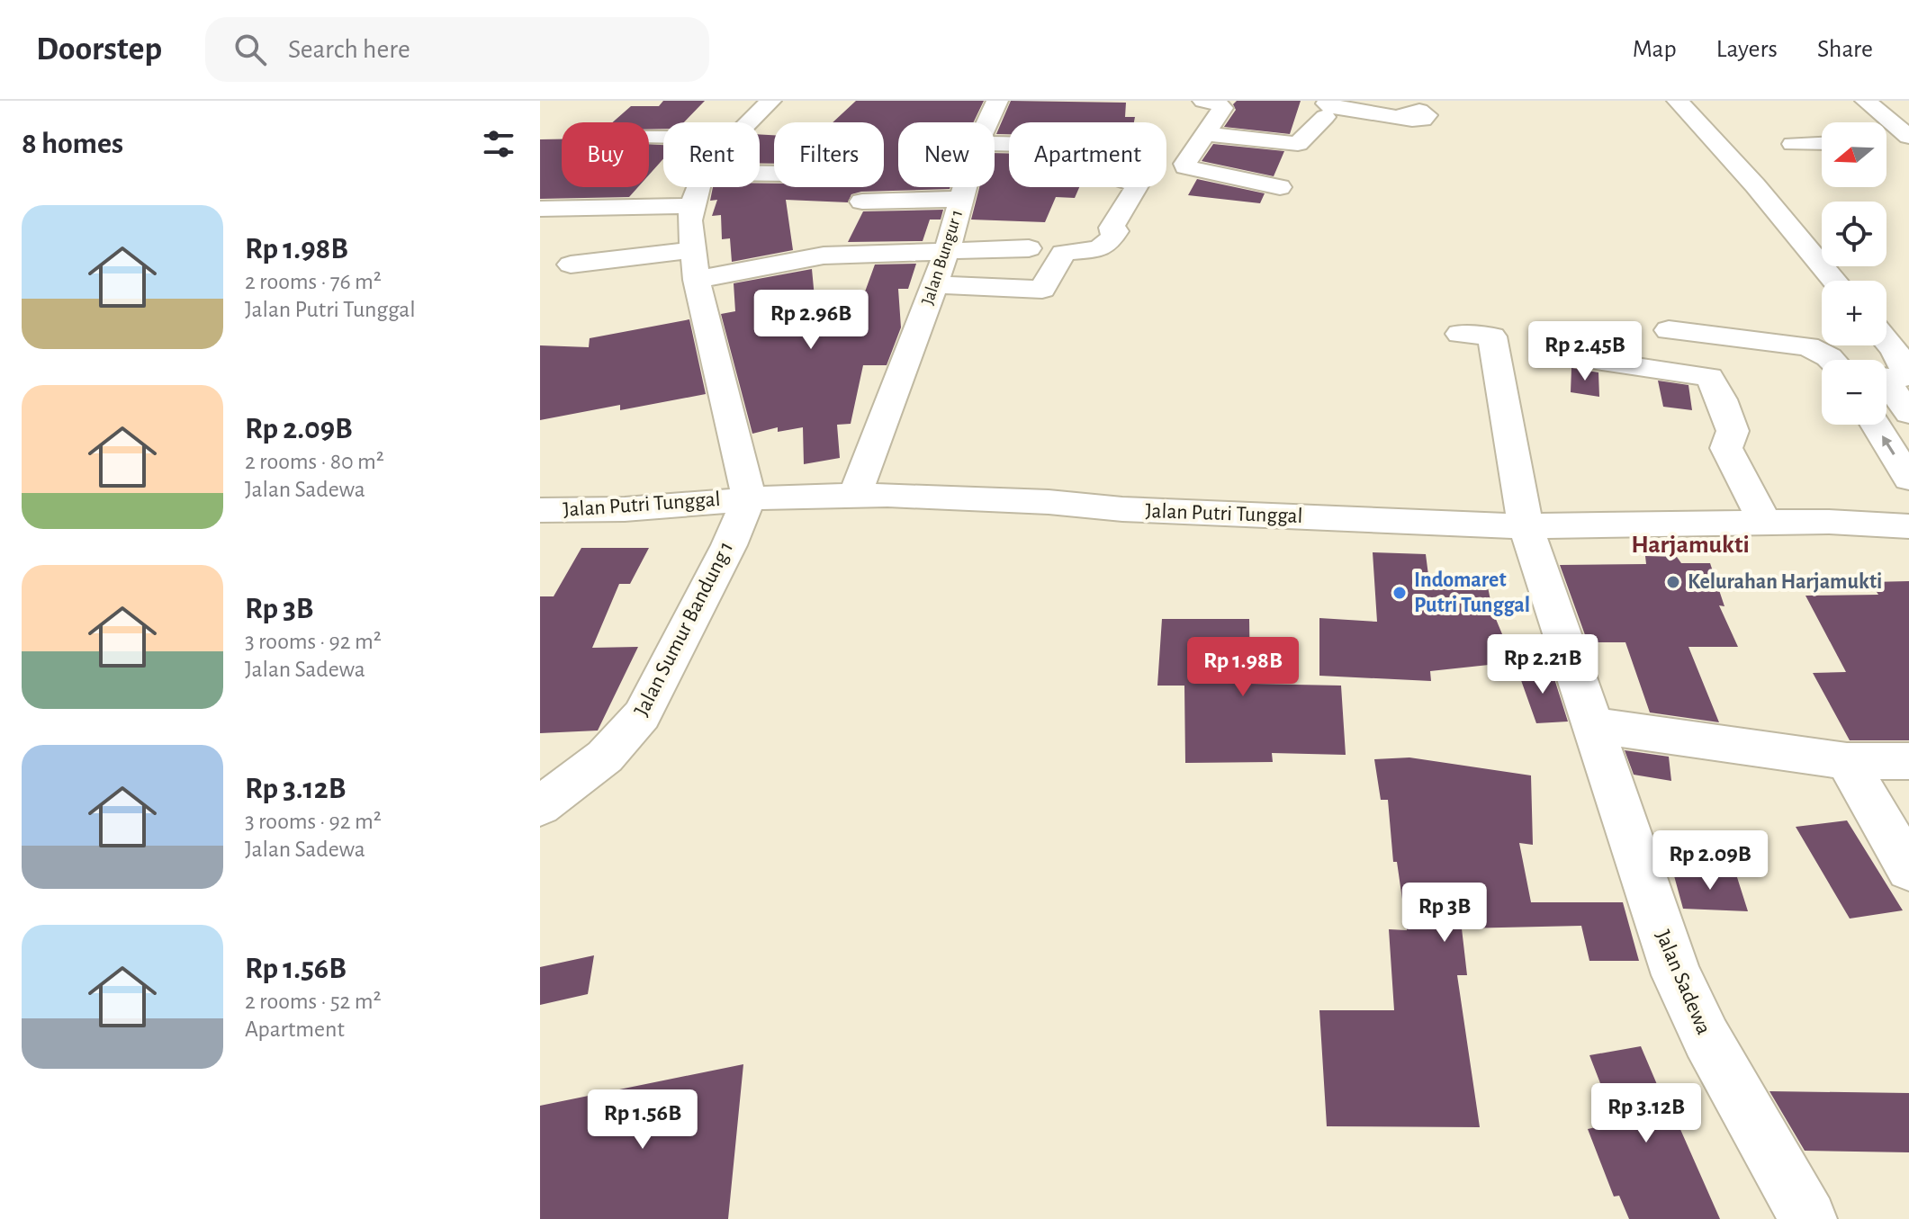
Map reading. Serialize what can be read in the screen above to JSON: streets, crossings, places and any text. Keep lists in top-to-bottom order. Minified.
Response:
{"streets":{"street":["Jalan Bungur 1","Jalan Putri Tunggal","Jalan Sumur Bandung 1","Jalan Sadewa"]},"crossings":[["Jalan Bungur 1","Jalan Putri Tunggal"],["Jalan Putri Tunggal","Jalan Sumur Bandung 1"],["Jalan Putri Tunggal","Jalan Sadewa"]],"districts":["Harjamukti"],"places":["Kelurahan Harjamukti","Indomaret Putri Tunggal"],"north":"left","page":{"header":"Doorstep","search":"Search here","nav":["Map","Layers","Share"],"heading":"8 homes","map_buttons":["+","−"],"chip":["Buy","Rent","Filters","New","Apartment"],"list":[{"name":"Rp 1.98B","note":"2 rooms · 76 m² · Jalan Putri Tunggal"},{"name":"Rp 2.09B","note":"2 rooms · 80 m² · Jalan Sadewa"},{"name":"Rp 3B","note":"3 rooms · 92 m² · Jalan Sadewa"},{"name":"Rp 3.12B","note":"3 rooms · 92 m² · Jalan Sadewa"},{"name":"Rp 1.56B","note":"2 rooms · 52 m² · Apartment"}],"price":["Rp 2.96B","Rp 2.45B","Rp 2.21B","Rp 1.98B","Rp 2.09B","Rp 3B","Rp 3.12B","Rp 1.56B"]}}
